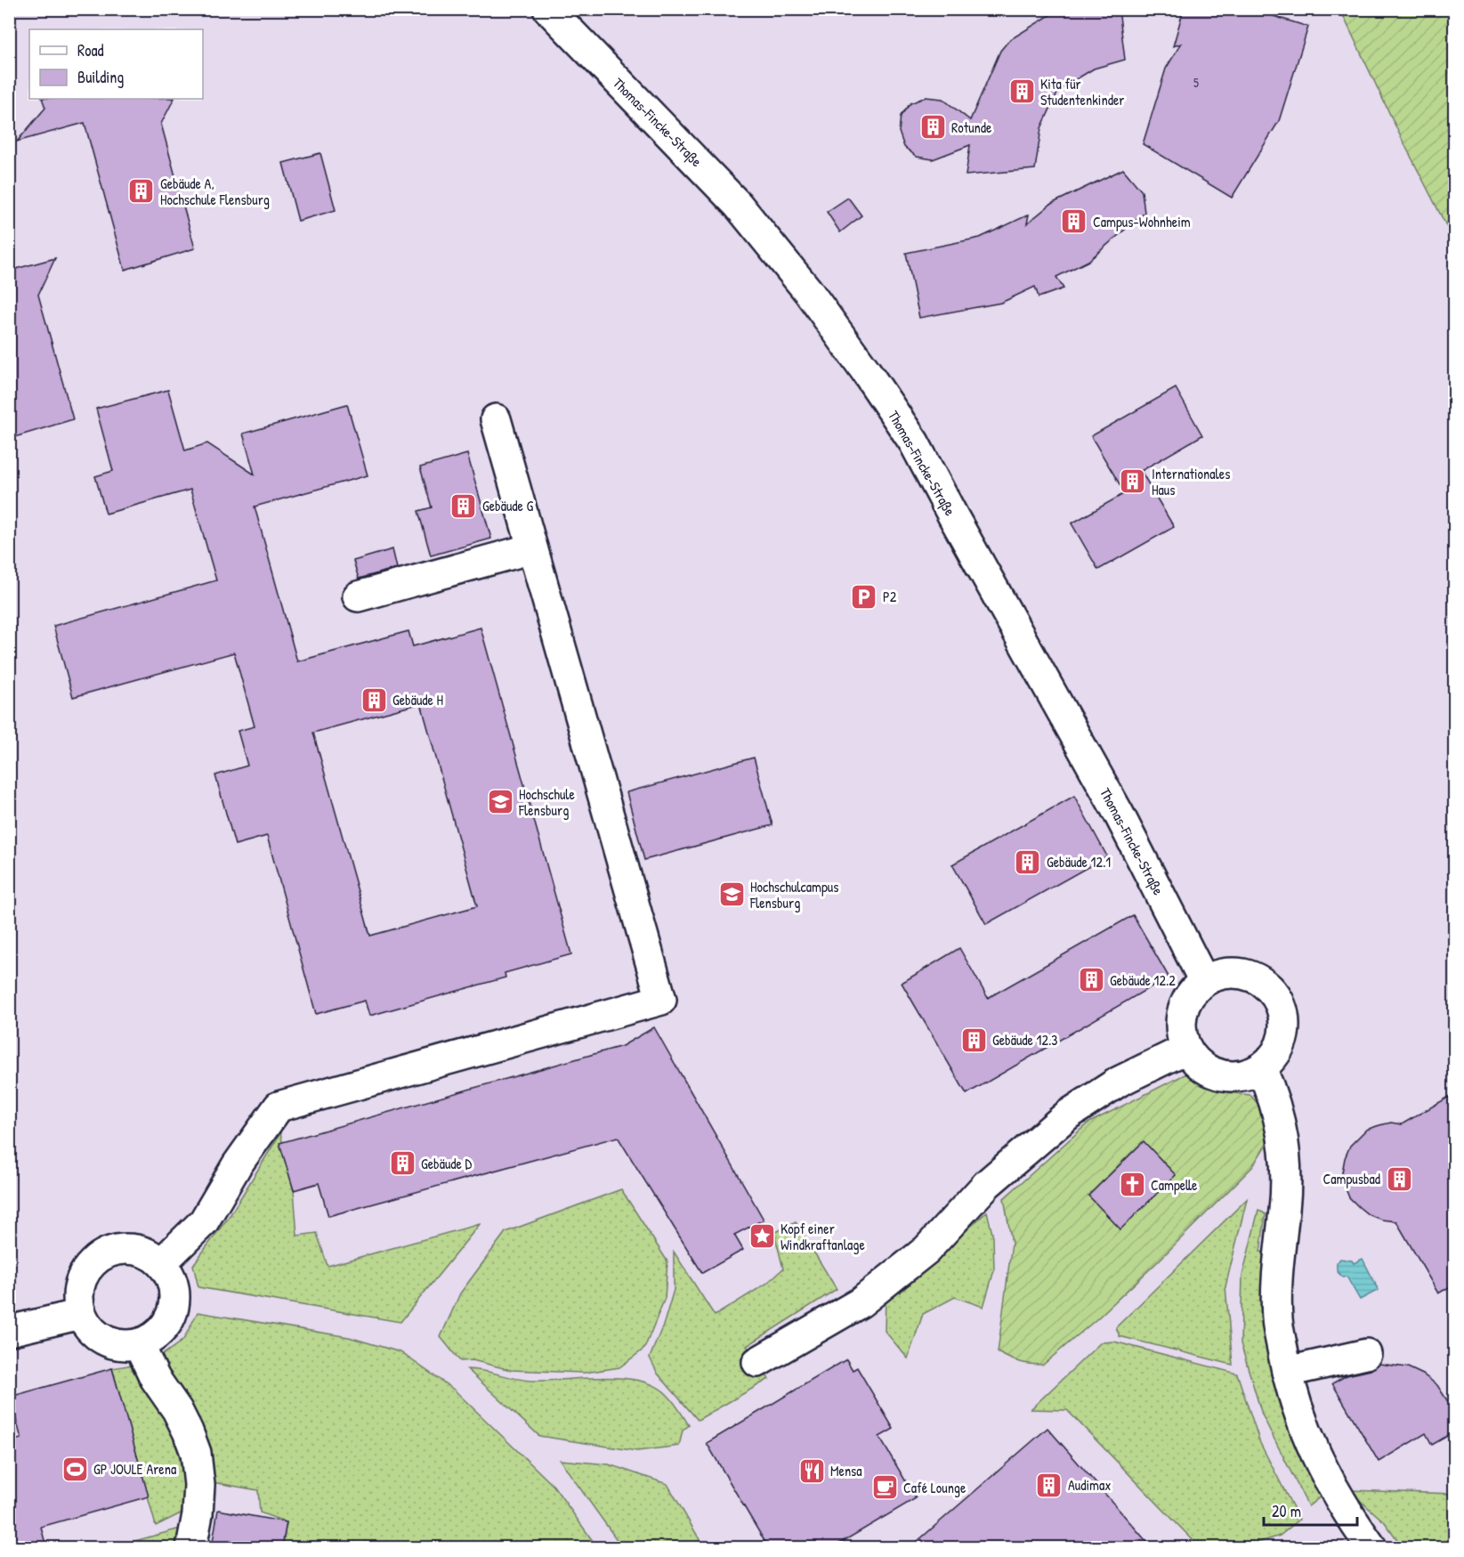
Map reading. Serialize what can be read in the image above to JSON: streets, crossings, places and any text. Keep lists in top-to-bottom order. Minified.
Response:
{"streets":{"street":["Thomas-Fincke-Straße"]},"places":{"building":["Kita für Studentenkinder","Rotunde","Gebäude A, Hochschule Flensburg","Campus-Wohnheim","Internationales Haus","Gebäude G","Gebäude H","Gebäude 12.1","Gebäude 12.2","Gebäude 12.3","Gebäude D","Campusbad","Audimax"],"parking":["P2"],"school or university":["Hochschule Flensburg","Hochschulcampus Flensburg"],"church":["Campelle"],"place":["Kopf einer Windkraftanlage"],"sports":["GP JOULE Arena"],"restaurant":["Mensa"],"cafe":["Café Lounge"]},"house_numbers":["5"],"legend":["Road","Building"],"scale_bar":"20 m"}
